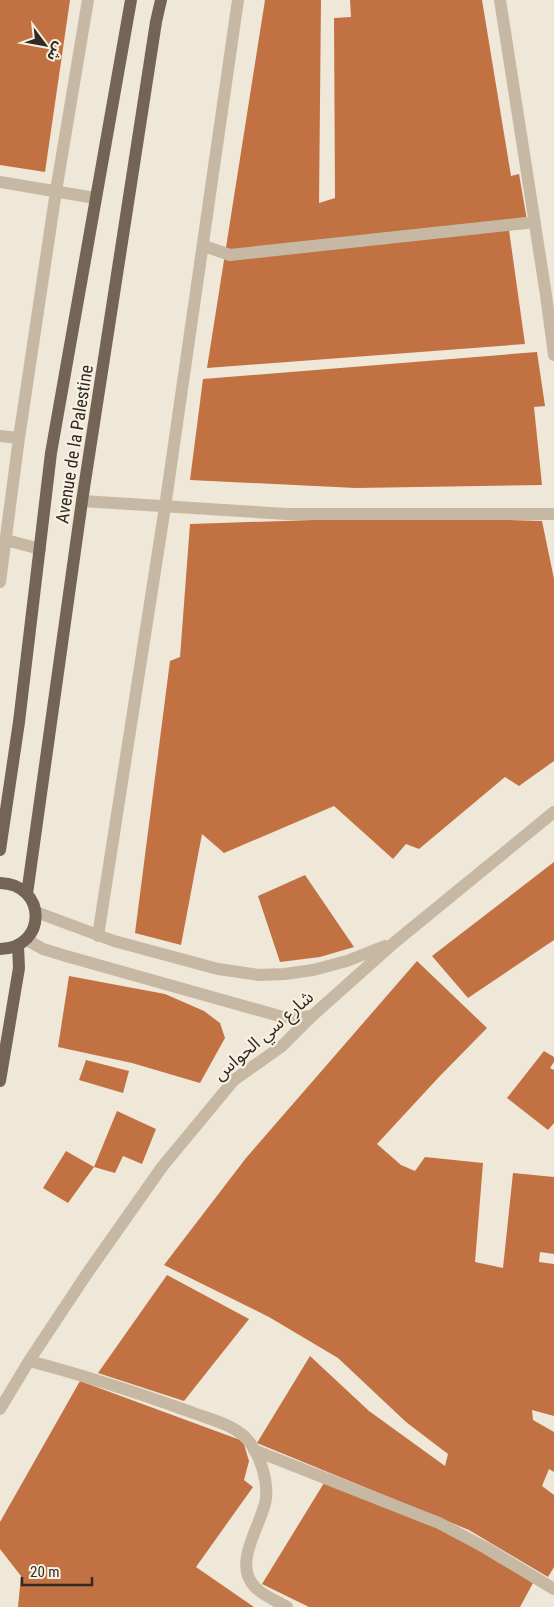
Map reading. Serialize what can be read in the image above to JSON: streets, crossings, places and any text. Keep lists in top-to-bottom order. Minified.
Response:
{"streets":{"main road":["Avenue de la Palestine"],"street":["شارع سي الحواس"]},"scale_bar":"20 m","north":"bottom right"}
